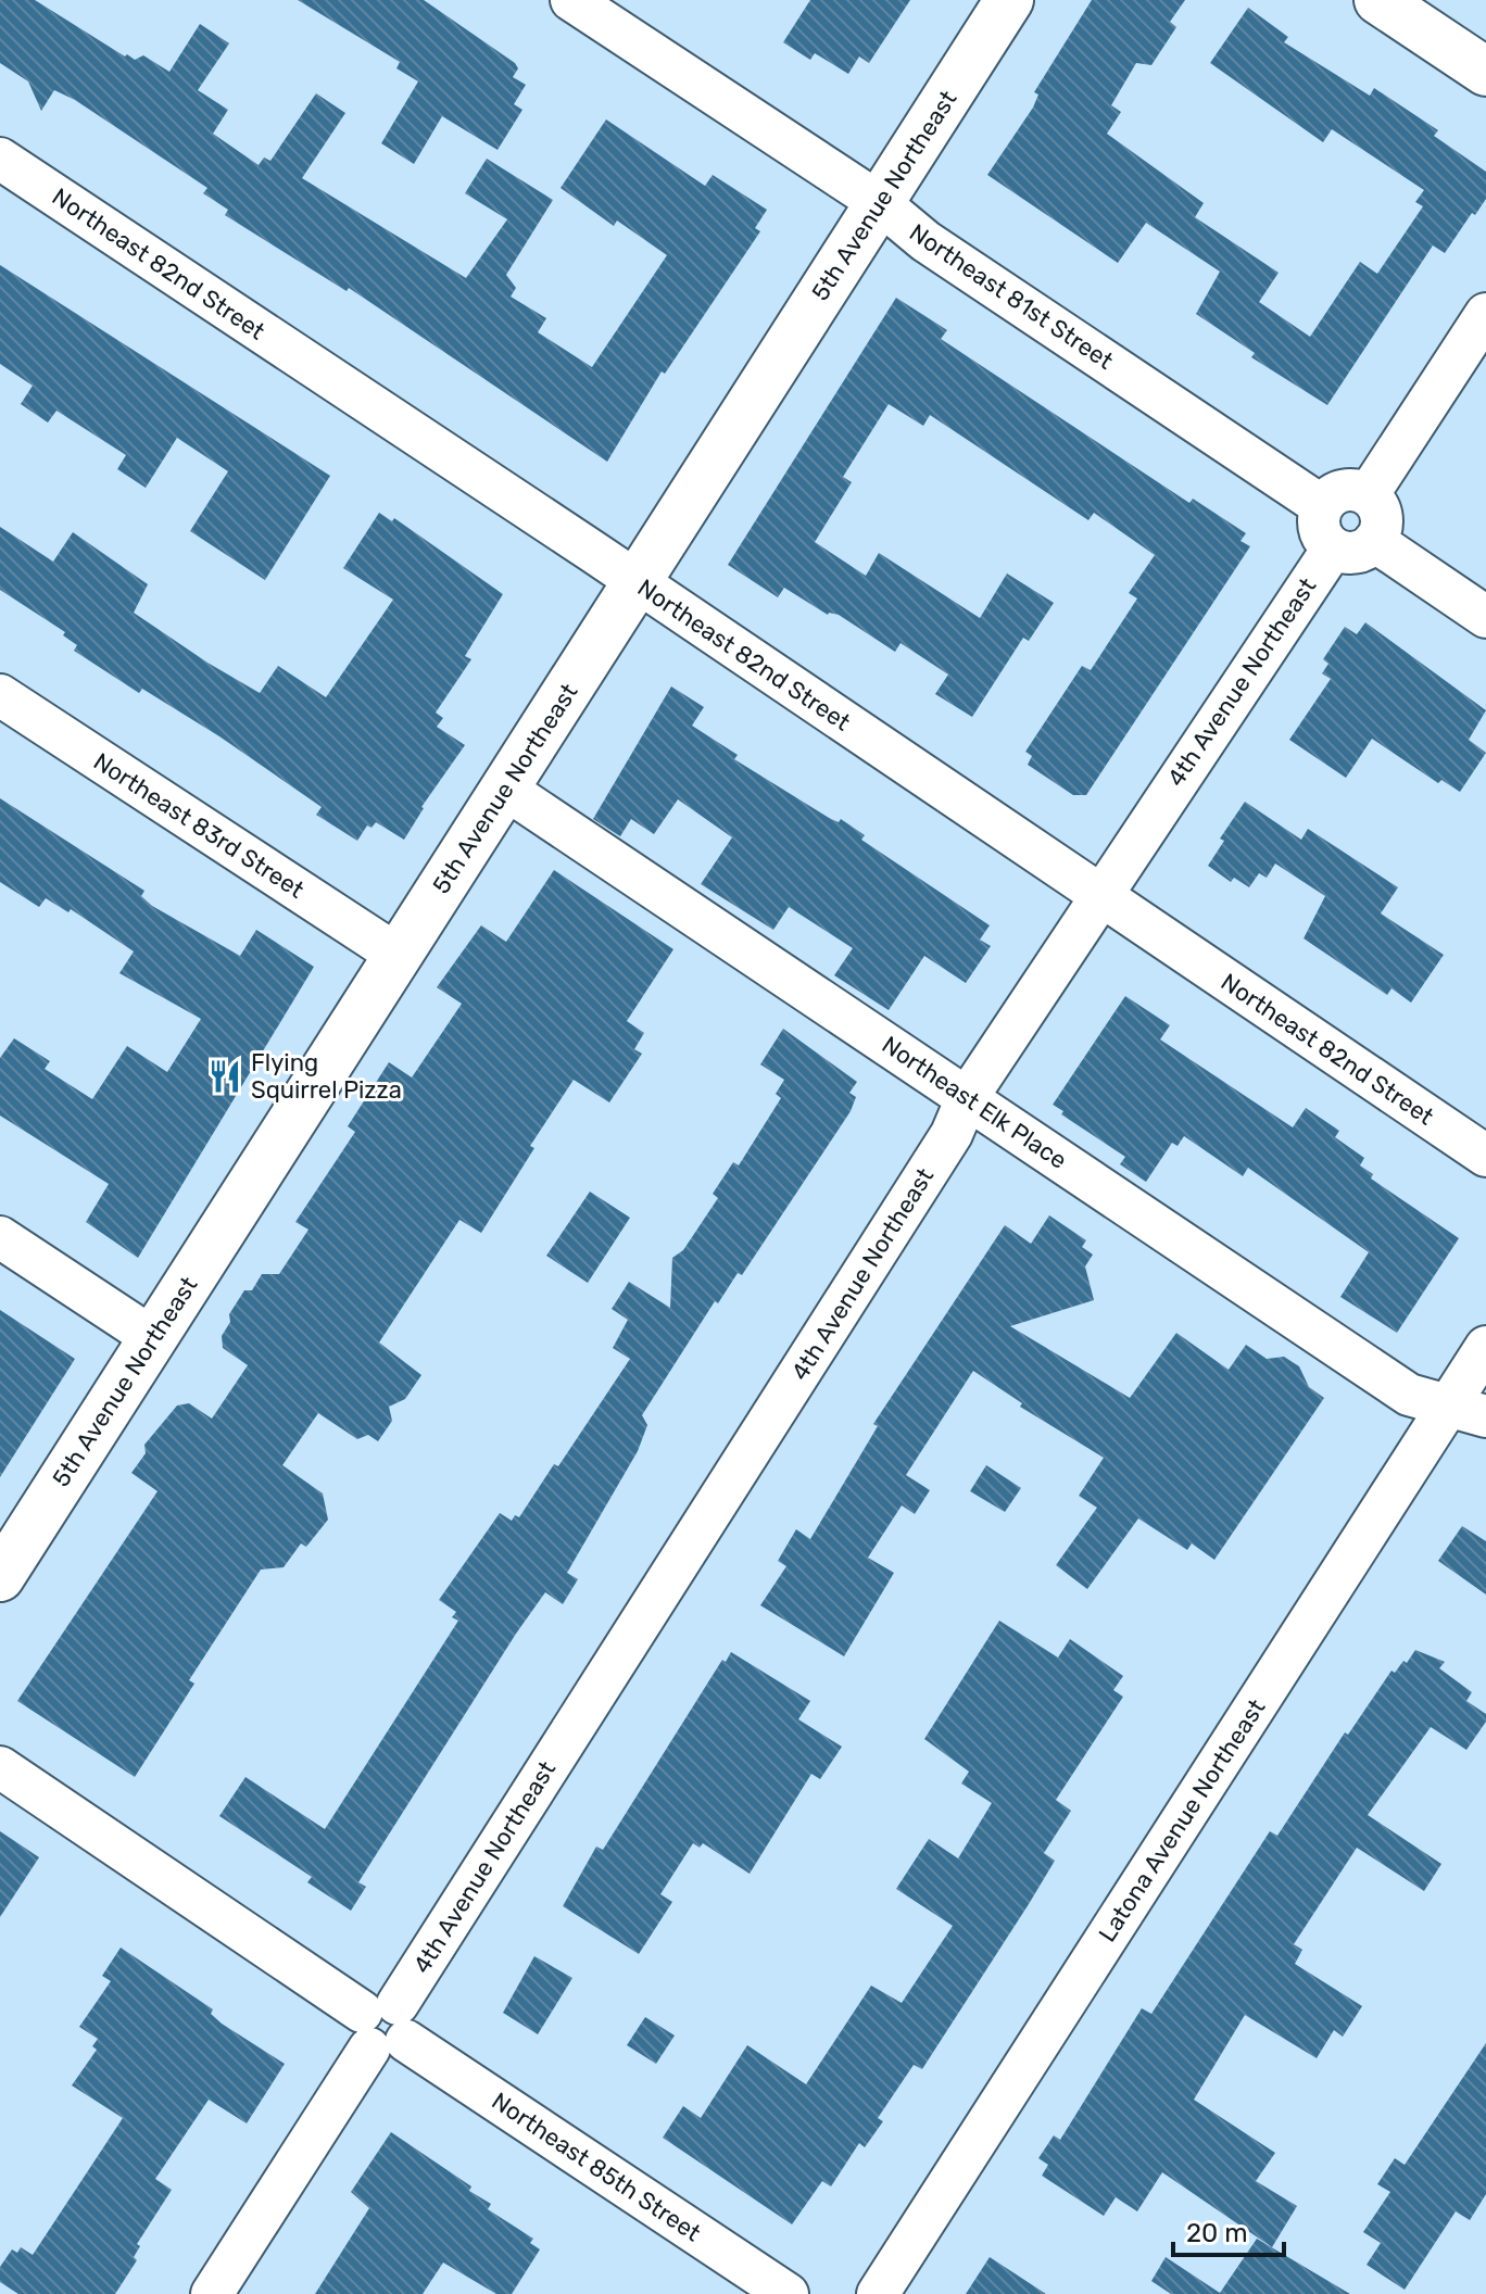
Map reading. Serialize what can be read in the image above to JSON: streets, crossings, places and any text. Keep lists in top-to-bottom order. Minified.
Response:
{"streets":{"main road":["5th Avenue Northeast"],"street":["Northeast 82nd Street","Northeast 81st Street","4th Avenue Northeast","Northeast 83rd Street","Northeast Elk Place","Latona Avenue Northeast","Northeast 85th Street"]},"crossings":[["5th Avenue Northeast","Northeast 82nd Street"],["5th Avenue Northeast","Northeast 81st Street"],["5th Avenue Northeast","Northeast 83rd Street"],["5th Avenue Northeast","Northeast Elk Place"],["Northeast 82nd Street","4th Avenue Northeast"],["Northeast 81st Street","4th Avenue Northeast"],["4th Avenue Northeast","Northeast Elk Place"],["4th Avenue Northeast","Northeast 85th Street"],["Northeast Elk Place","Latona Avenue Northeast"]],"places":{"restaurant":["Flying Squirrel Pizza"]},"scale_bar":"20 m"}
